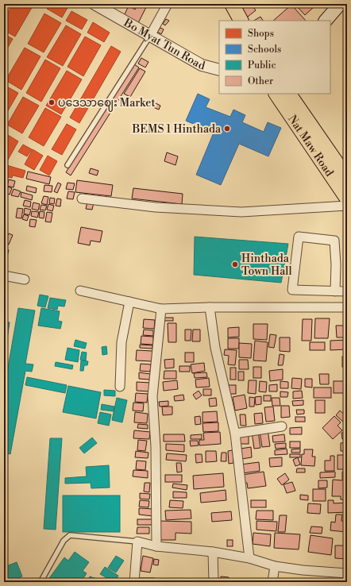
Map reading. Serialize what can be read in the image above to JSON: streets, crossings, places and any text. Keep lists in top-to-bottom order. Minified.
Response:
{"streets":{"main road":["Nat Maw Road"],"street":["Bo Myat Tun Road"]},"places":["ပဒေသာဈေး Market","BEMS 1 Hinthada","Hinthada Town Hall"],"legend":["Shops","Schools","Public","Other"]}
